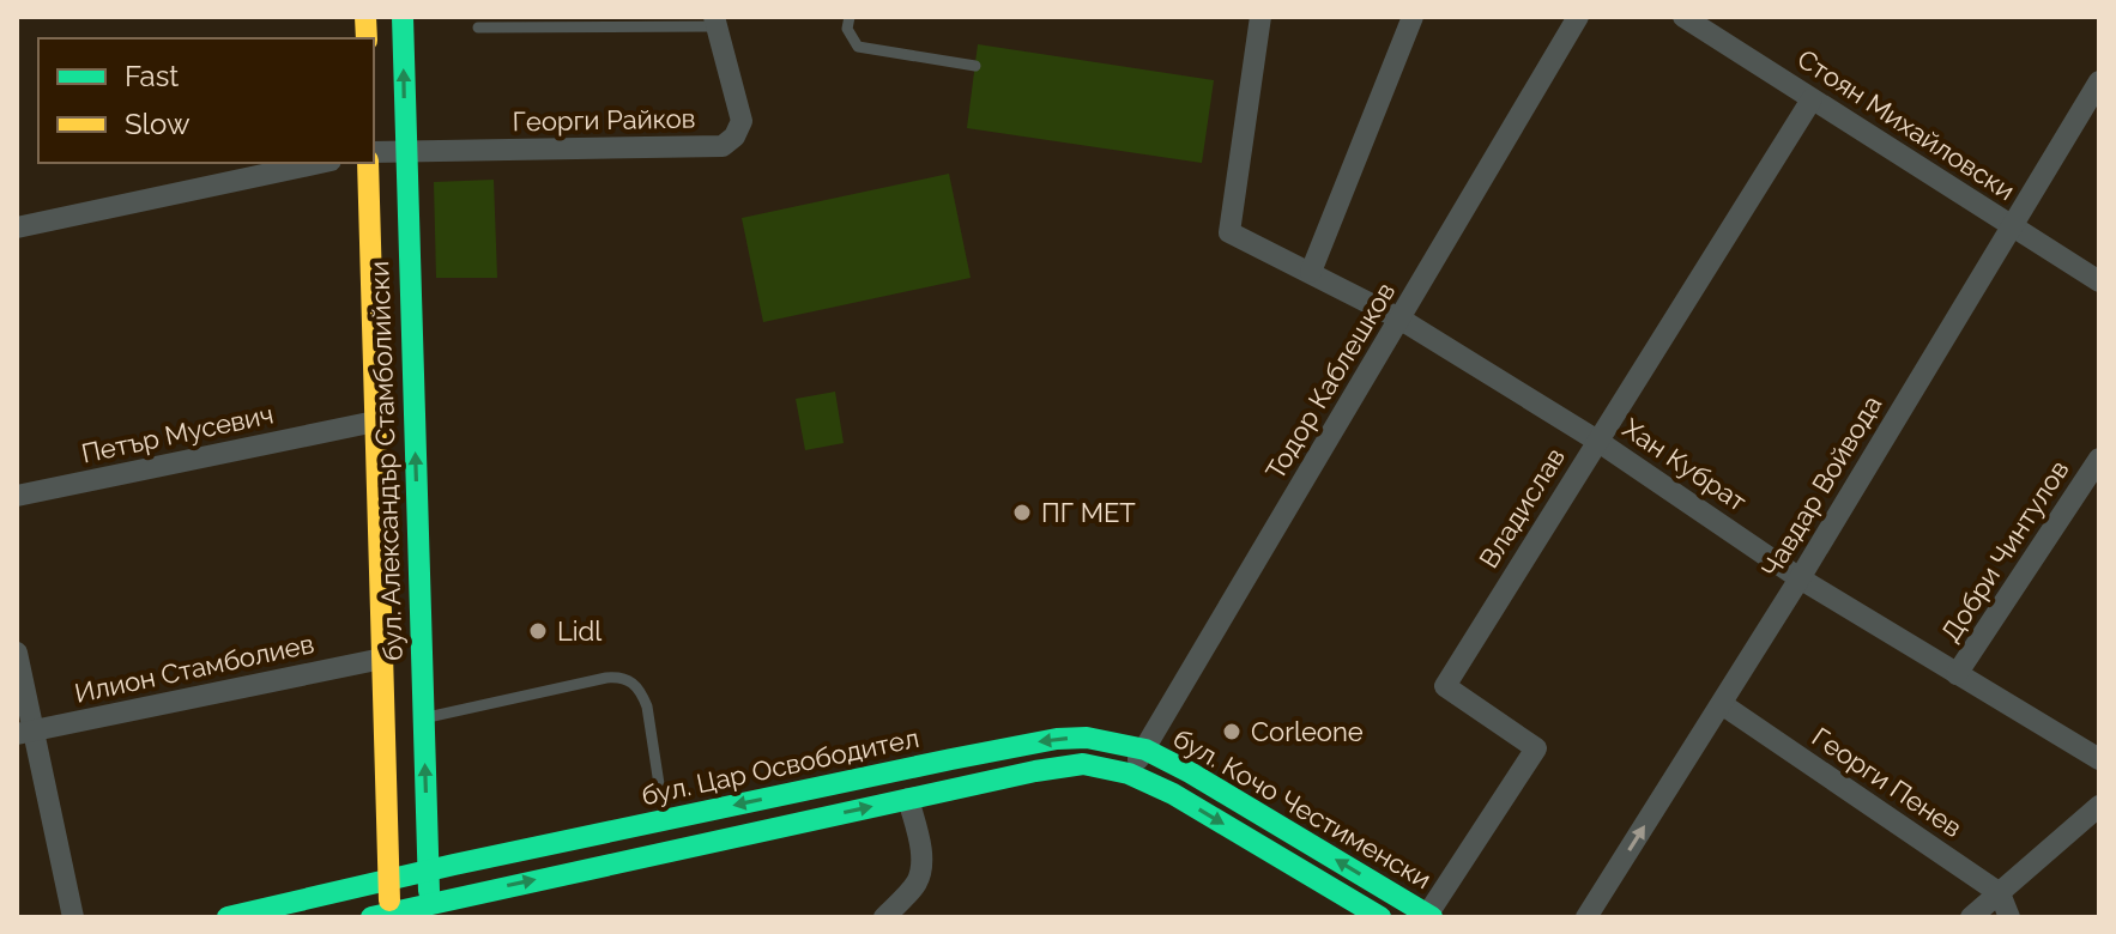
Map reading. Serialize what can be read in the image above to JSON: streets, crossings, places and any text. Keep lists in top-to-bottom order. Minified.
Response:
{"streets":{"street":["Георги Райков","Стоян Михайловски","Тодор Каблешков","Петър Мусевич","бул. Александър Стамболийски","Хан Кубрат","Чавдар Войвода","Владислав","Добри Чинтулов","Илион Стамболиев","бул. Цар Освободител","Георги Пенев","бул. Кочо Честименски"]},"crossings":[["Георги Райков","бул. Александър Стамболийски"],["Стоян Михайловски","Чавдар Войвода"],["Стоян Михайловски","Владислав"],["Тодор Каблешков","Хан Кубрат"],["Тодор Каблешков","бул. Цар Освободител"],["Тодор Каблешков","бул. Кочо Честименски"],["Петър Мусевич","бул. Александър Стамболийски"],["бул. Александър Стамболийски","Илион Стамболиев"],["бул. Александър Стамболийски","бул. Цар Освободител"],["Хан Кубрат","Чавдар Войвода"],["Хан Кубрат","Владислав"],["Хан Кубрат","Добри Чинтулов"],["Чавдар Войвода","Георги Пенев"],["Владислав","бул. Кочо Честименски"],["бул. Цар Освободител","бул. Кочо Честименски"]],"places":["ПГ МЕТ","Lidl","Corleone"],"legend":["Fast","Slow"]}
